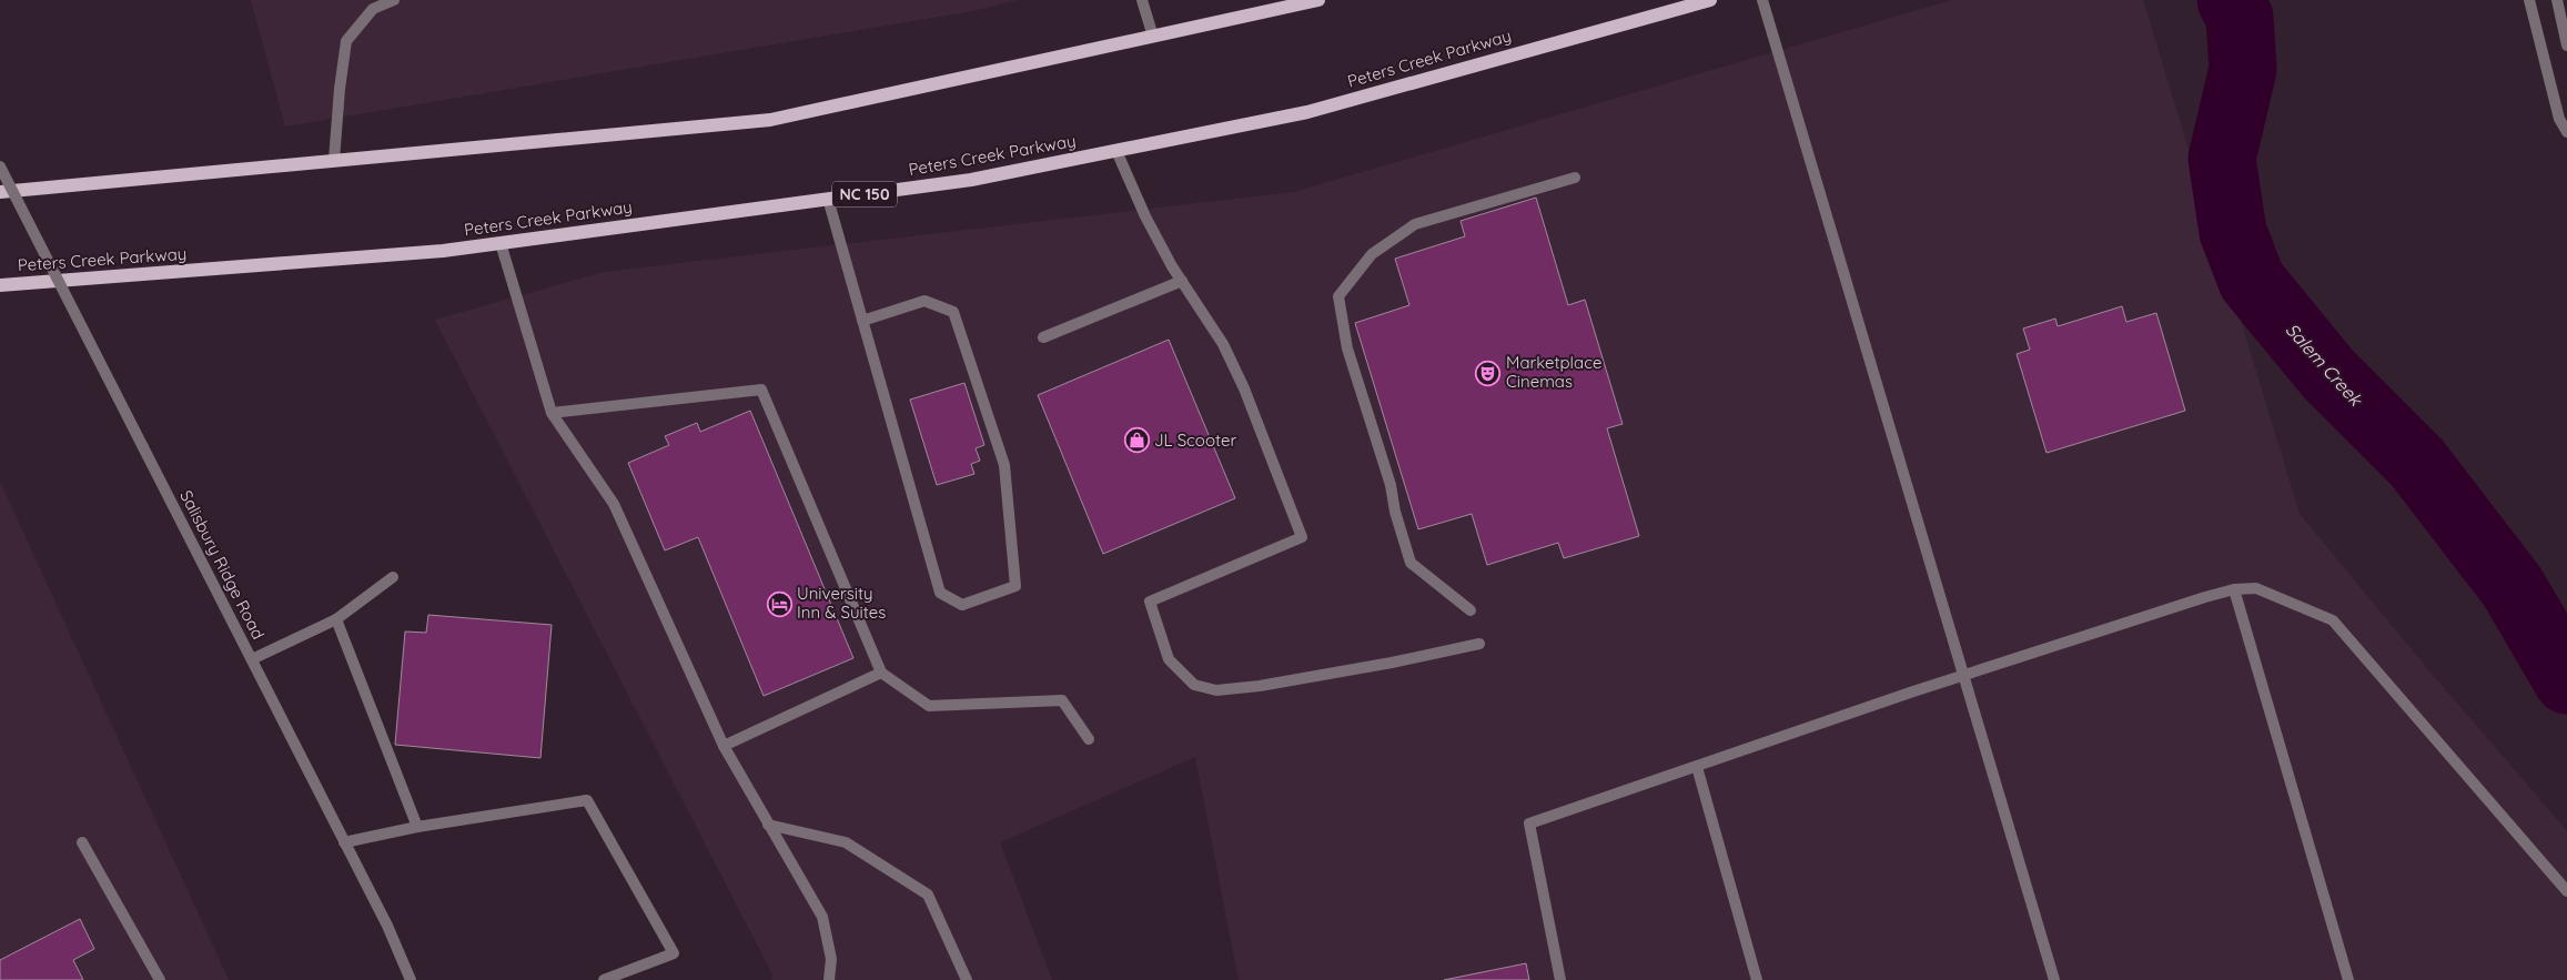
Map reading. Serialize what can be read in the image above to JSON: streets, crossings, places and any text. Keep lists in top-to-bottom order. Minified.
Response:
{"streets":{"main road":["Peters Creek Parkway","NC 150"],"street":["Salisbury Ridge Road"]},"water":["Salem Creek"],"places":{"theatre":["Marketplace Cinemas"],"shop":["JL Scooter"],"hotel":["University Inn & Suites"]}}
